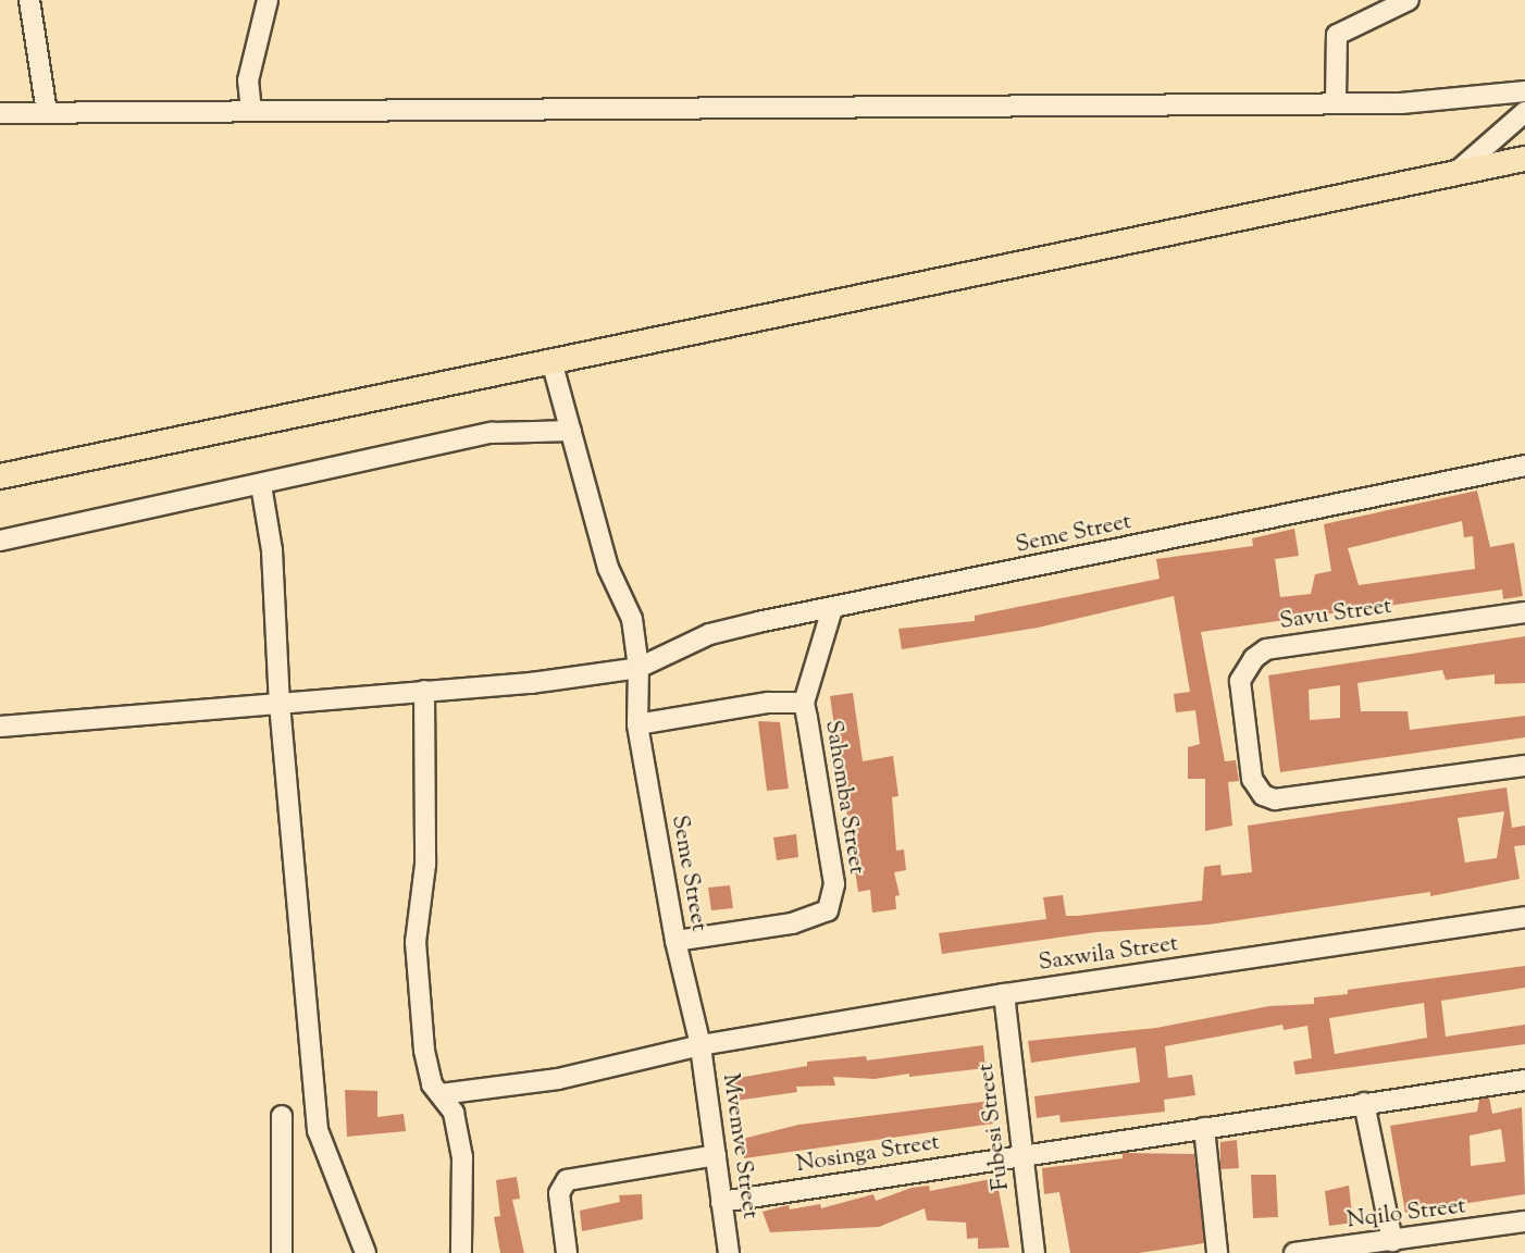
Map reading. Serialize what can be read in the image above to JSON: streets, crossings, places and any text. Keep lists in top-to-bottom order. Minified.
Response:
{"streets":{"street":["Seme Street","Savu Street","Sahomba Street","Saxwila Street","Fubesi Street","Mvemve Street","Nosinga Street","Nqilo Street"]},"crossings":[["Seme Street","Sahomba Street"],["Seme Street","Saxwila Street"],["Seme Street","Mvemve Street"],["Saxwila Street","Fubesi Street"],["Saxwila Street","Mvemve Street"],["Fubesi Street","Nosinga Street"],["Mvemve Street","Nosinga Street"]]}
